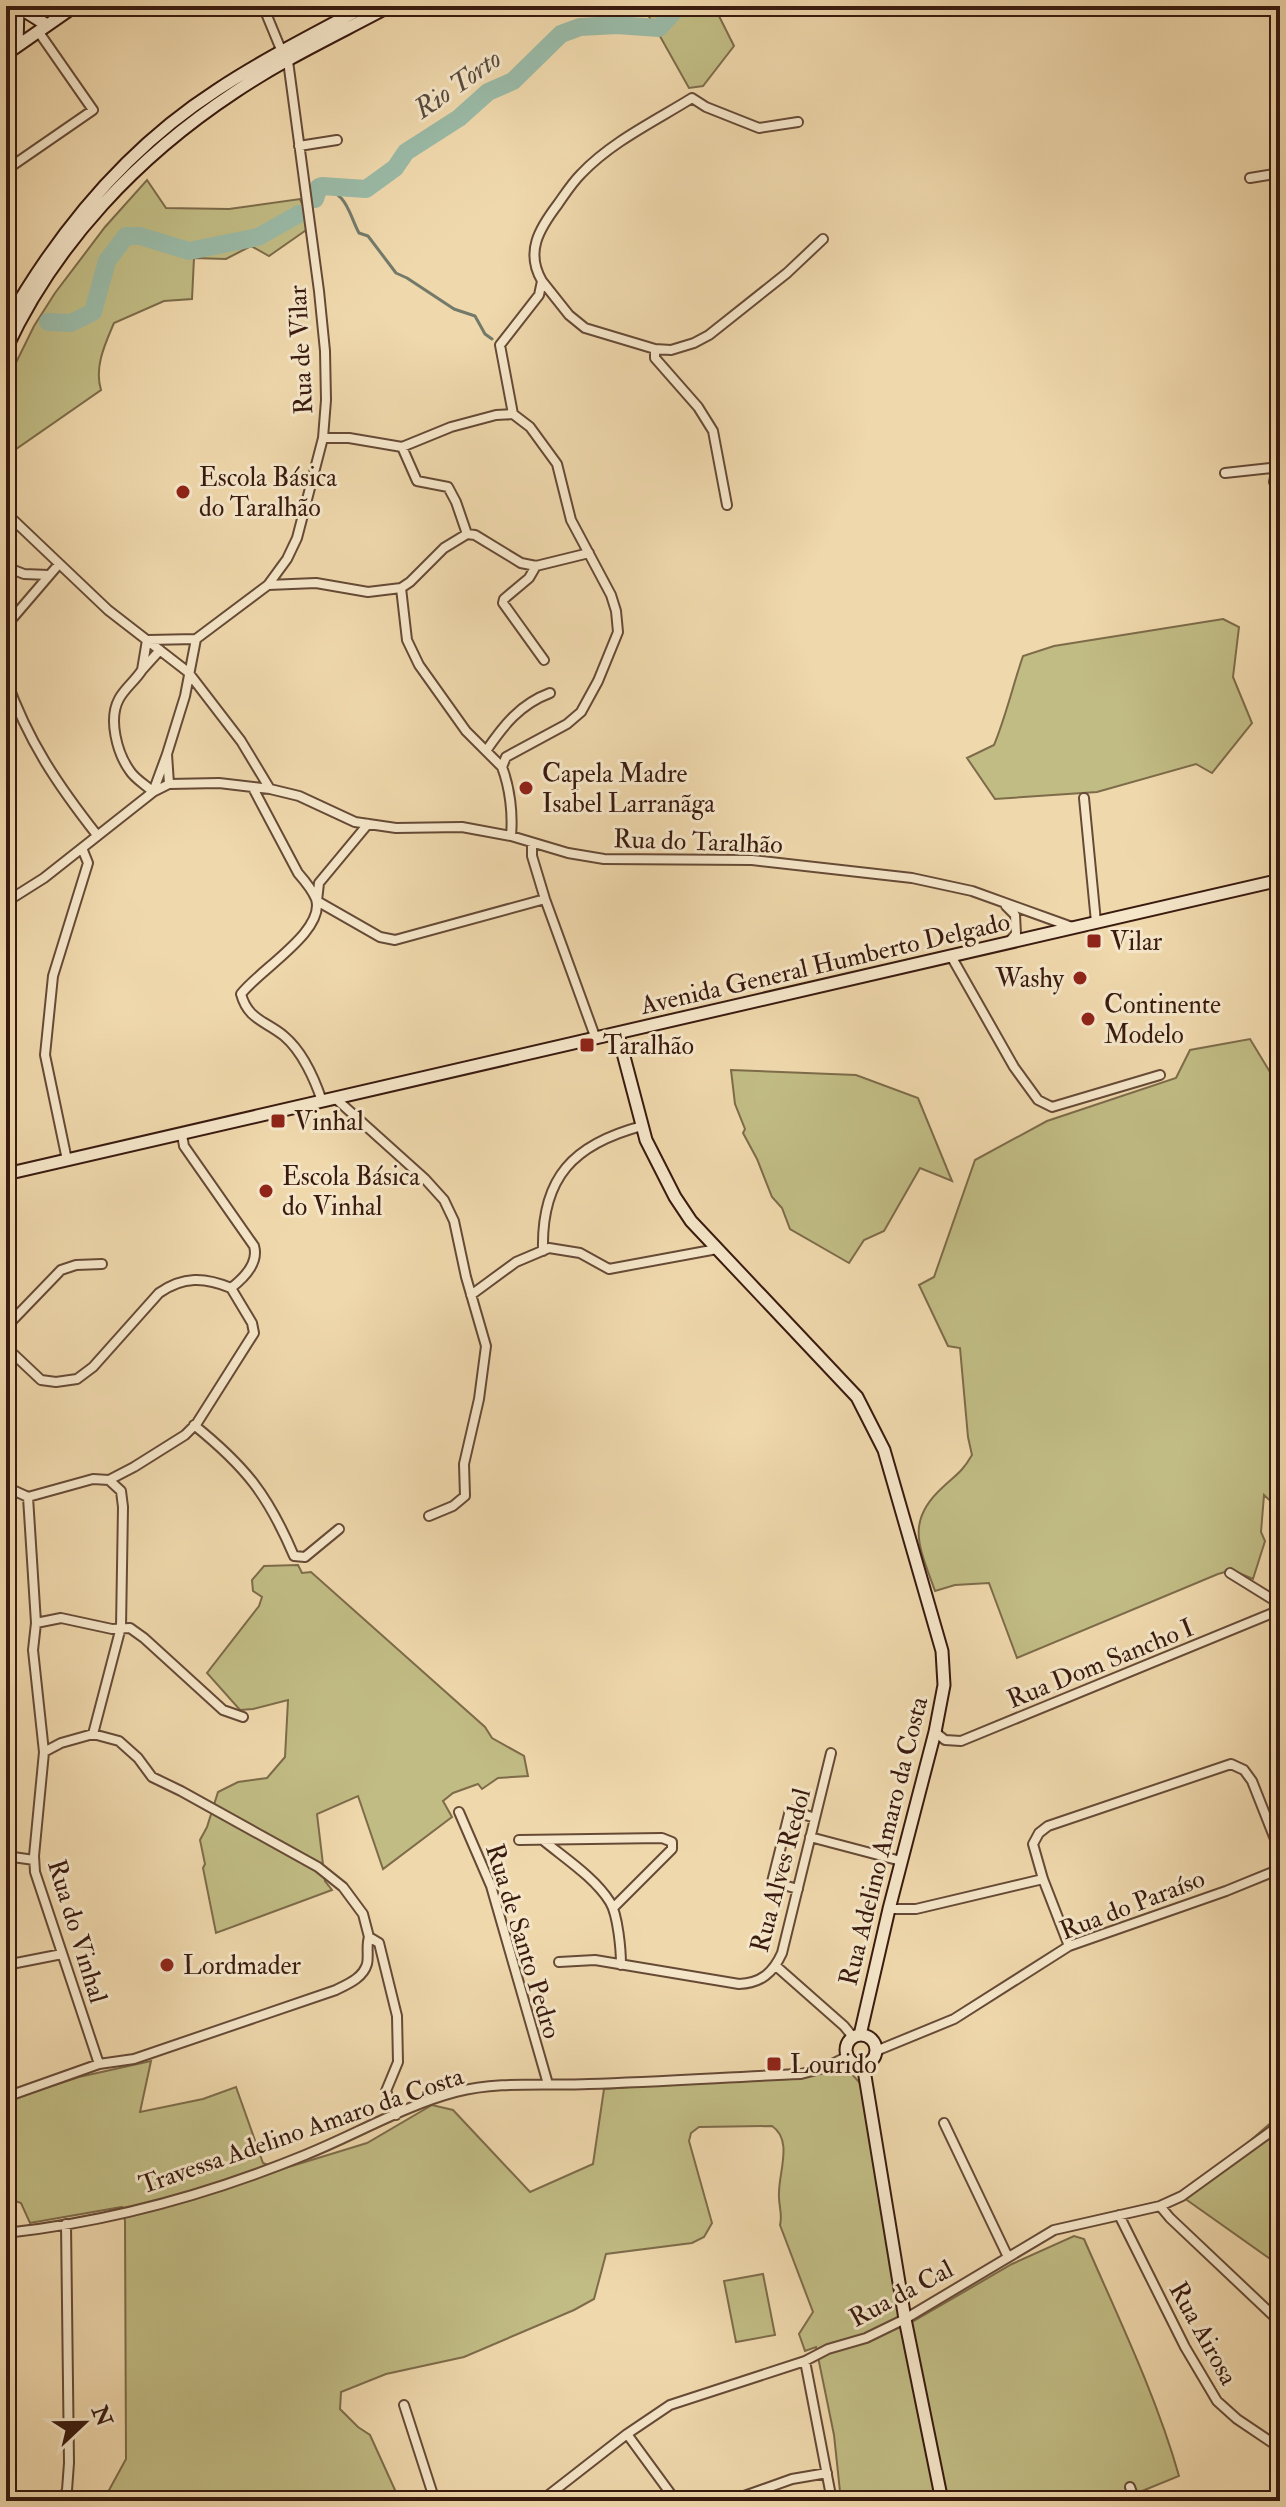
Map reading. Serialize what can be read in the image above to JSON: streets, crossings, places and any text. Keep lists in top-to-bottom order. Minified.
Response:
{"streets":{"street":["Rua de Vilar","Rua do Taralhão","Avenida General Humberto Delgado","Rua Dom Sancho I","Rua Adelino Amaro da Costa","Rua Alves Redol","Rua do Paraíso","Rua do Vinhal","Rua de Santo Pedro","Travessa Adelino Amaro da Costa","Rua da Cal","Rua Airosa"]},"crossings":[["Rua do Taralhão","Avenida General Humberto Delgado"],["Avenida General Humberto Delgado","Rua Adelino Amaro da Costa"],["Rua Dom Sancho I","Rua Adelino Amaro da Costa"],["Rua Adelino Amaro da Costa","Rua do Paraíso"],["Rua Adelino Amaro da Costa","Travessa Adelino Amaro da Costa"],["Rua do Paraíso","Travessa Adelino Amaro da Costa"],["Rua de Santo Pedro","Travessa Adelino Amaro da Costa"],["Rua da Cal","Rua Airosa"]],"water":["Rio Torto"],"places":{"other":["Escola Básica do Taralhão","Capela Madre Isabel Larranãga","Washy","Continente Modelo","Escola Básica do Vinhal","Lordmader"],"transit":["Vilar","Taralhão","Vinhal","Lourido"]},"north":"right"}
